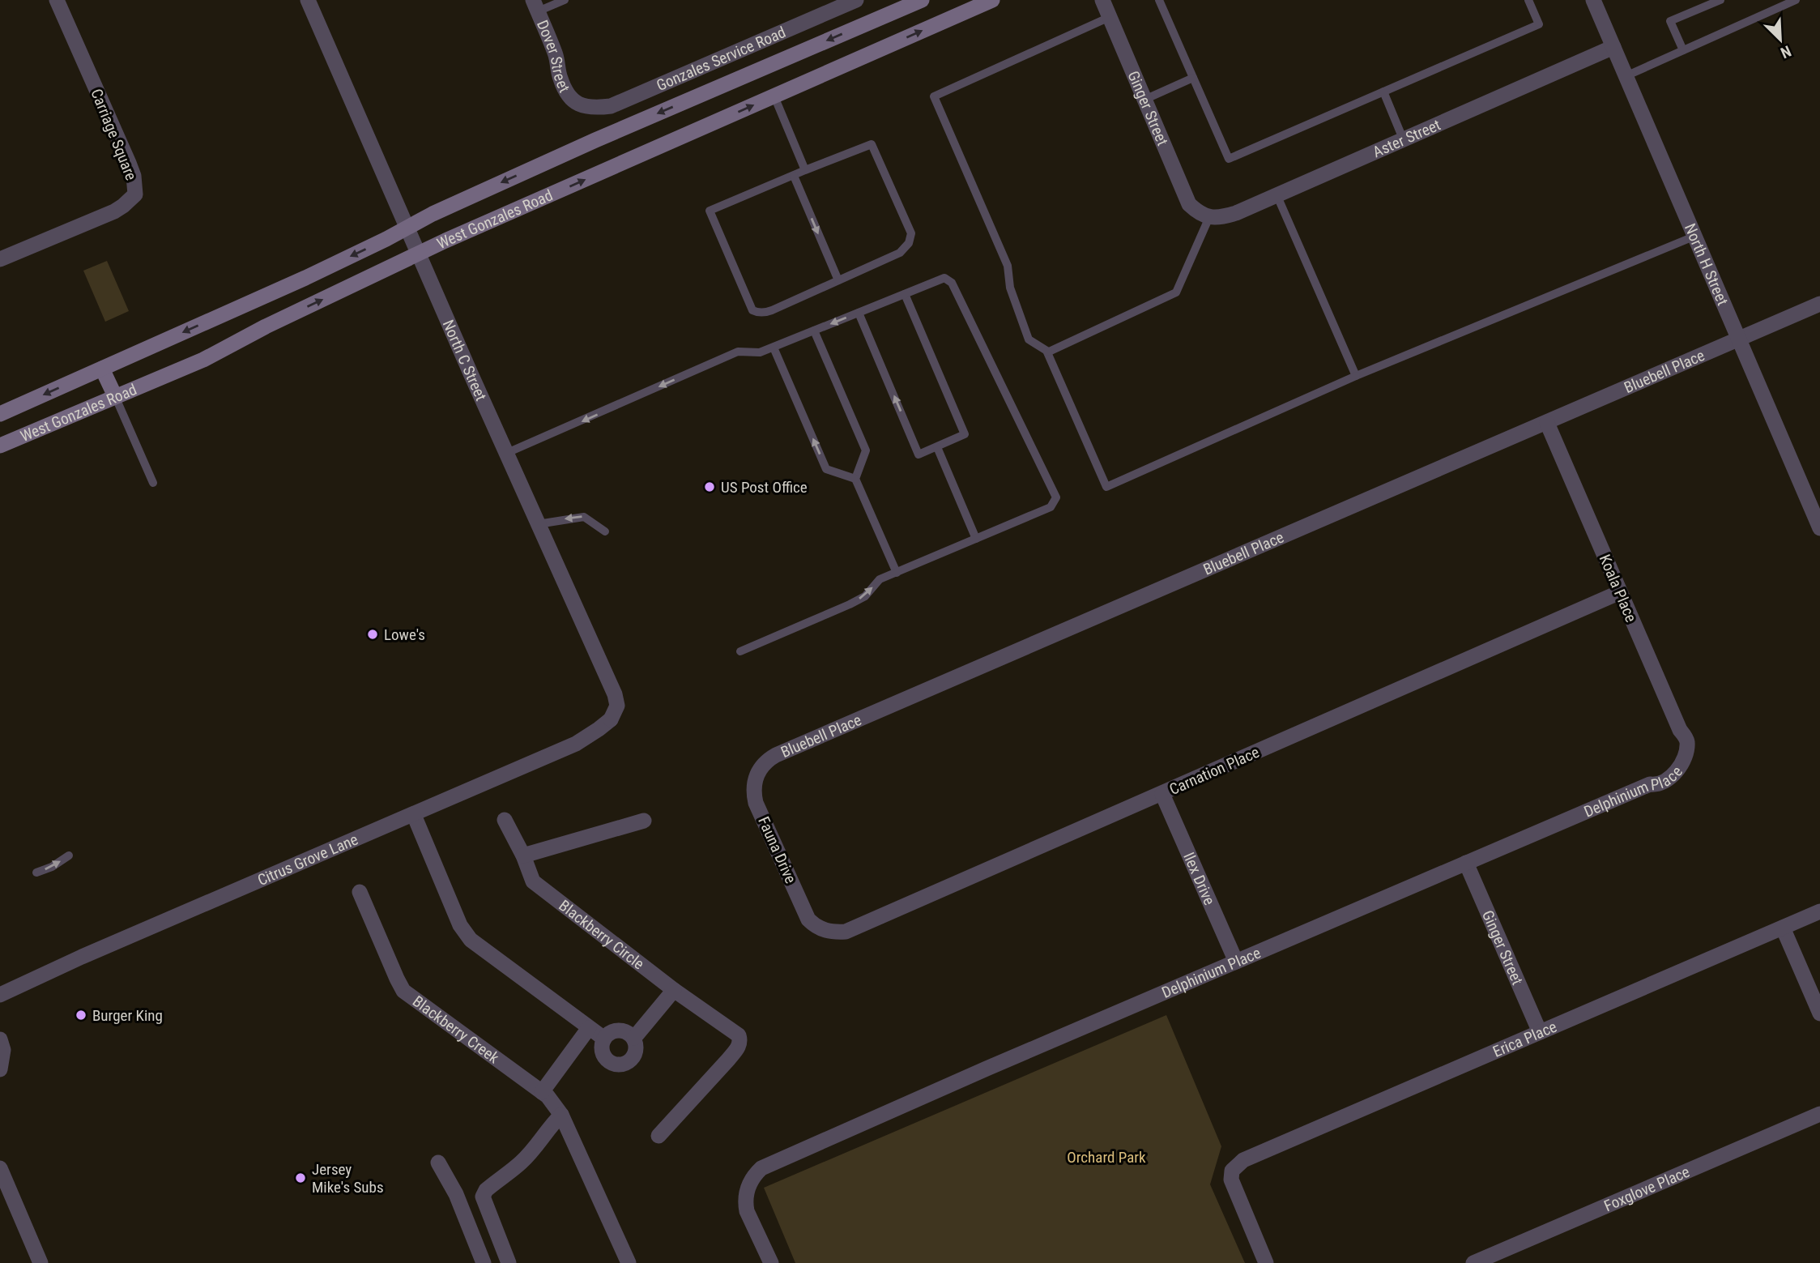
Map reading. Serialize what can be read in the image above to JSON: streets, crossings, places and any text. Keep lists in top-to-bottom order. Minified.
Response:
{"streets":{"main road":["West Gonzales Road"],"street":["Dover Street","Gonzales Service Road","Ginger Street","Carriage Square","Aster Street","North H Street","North C Street","Bluebell Place","Koala Place","Carnation Place","Delphinium Place","Fauna Drive","Citrus Grove Lane","Ilex Drive","Blackberry Circle","Blackberry Creek","Erica Place","Foxglove Place"]},"crossings":[["Dover Street","Gonzales Service Road"],["Ginger Street","Aster Street"],["Ginger Street","Delphinium Place"],["Ginger Street","Erica Place"],["Aster Street","North H Street"],["West Gonzales Road","North C Street"],["North H Street","Bluebell Place"],["North C Street","Citrus Grove Lane"],["Bluebell Place","Koala Place"],["Bluebell Place","Fauna Drive"],["Koala Place","Carnation Place"],["Koala Place","Delphinium Place"],["Carnation Place","Fauna Drive"],["Carnation Place","Ilex Drive"],["Delphinium Place","Ilex Drive"]],"parks":["Orchard Park"],"places":["US Post Office","Lowe's","Burger King","Jersey Mike's Subs"],"north":"bottom right"}
